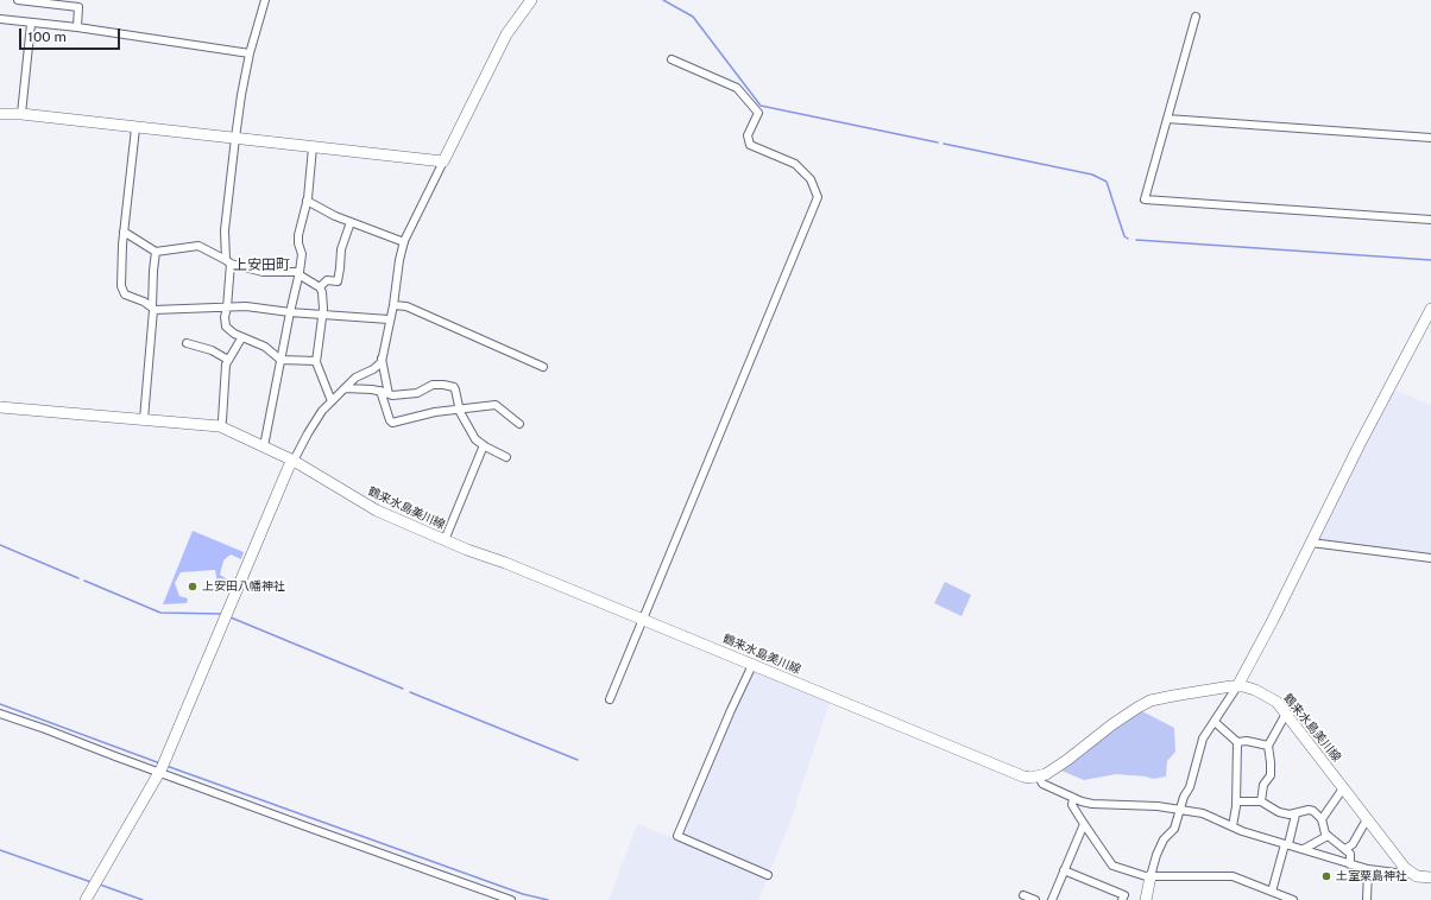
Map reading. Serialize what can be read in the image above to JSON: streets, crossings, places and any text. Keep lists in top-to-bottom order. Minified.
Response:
{"streets":{"main road":["鶴来水島美川線"]},"districts":["上安田町"],"places":["上安田八幡神社","土室粟島神社"],"scale_bar":"100 m"}
